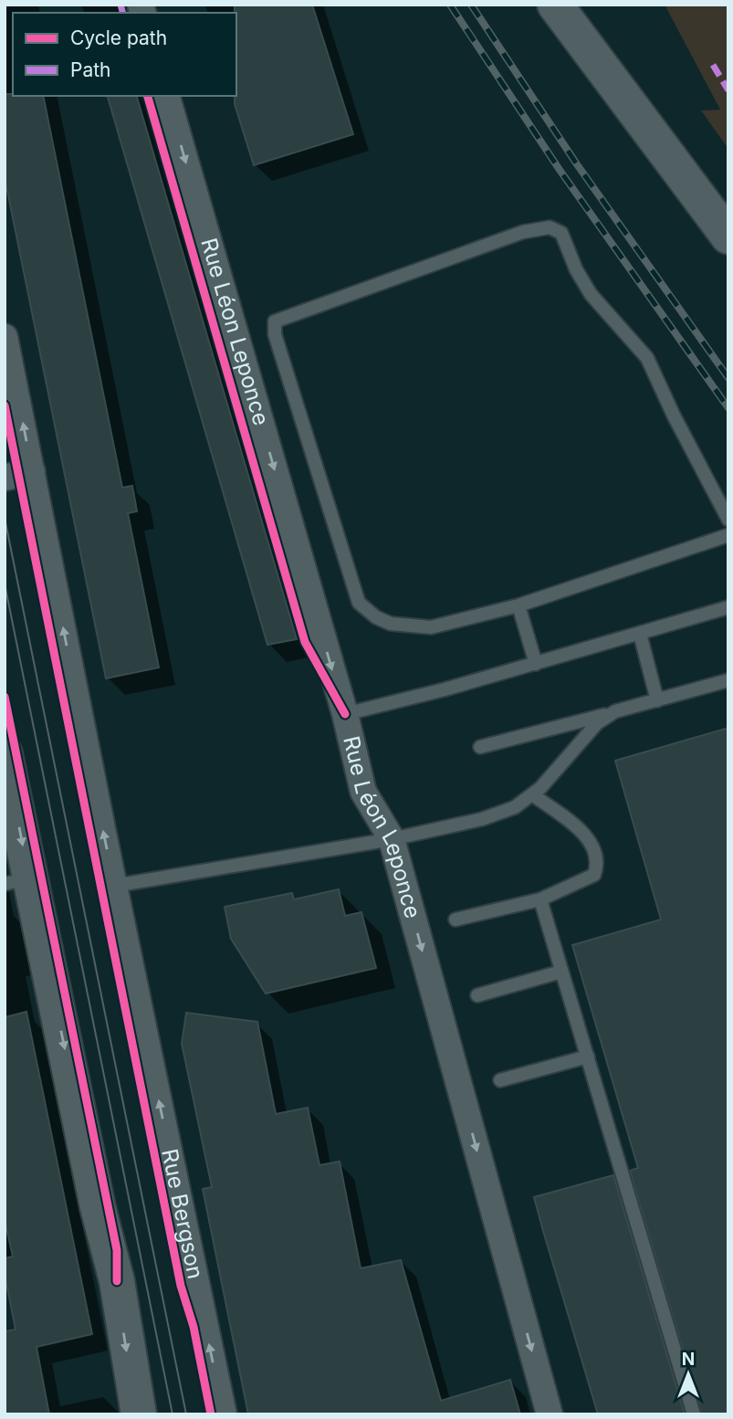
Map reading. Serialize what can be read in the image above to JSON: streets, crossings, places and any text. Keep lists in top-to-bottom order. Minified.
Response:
{"streets":{"street":["Rue Léon Leponce","Rue Bergson"]},"one_way":["Rue Léon Leponce","Rue Bergson"],"legend":["Cycle path","Path"],"north":"top"}
